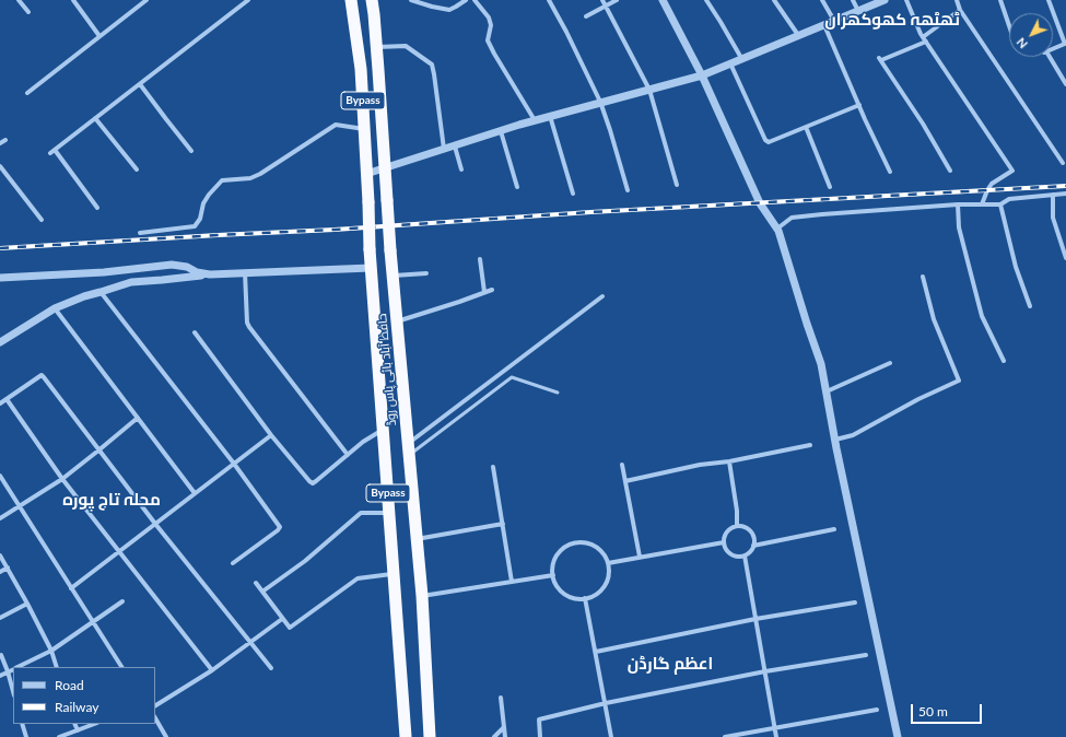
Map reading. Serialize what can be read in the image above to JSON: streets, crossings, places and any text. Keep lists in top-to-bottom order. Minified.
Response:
{"streets":{"highway":["Bypass","حافظ آباد بائی پاس روڈ"]},"districts":["ٹھٹھہ کھوکھراں","محلہ تاج پورہ","اعظم گارڈن"],"legend":["Road","Railway"],"scale_bar":"50 m","north":"bottom left"}
